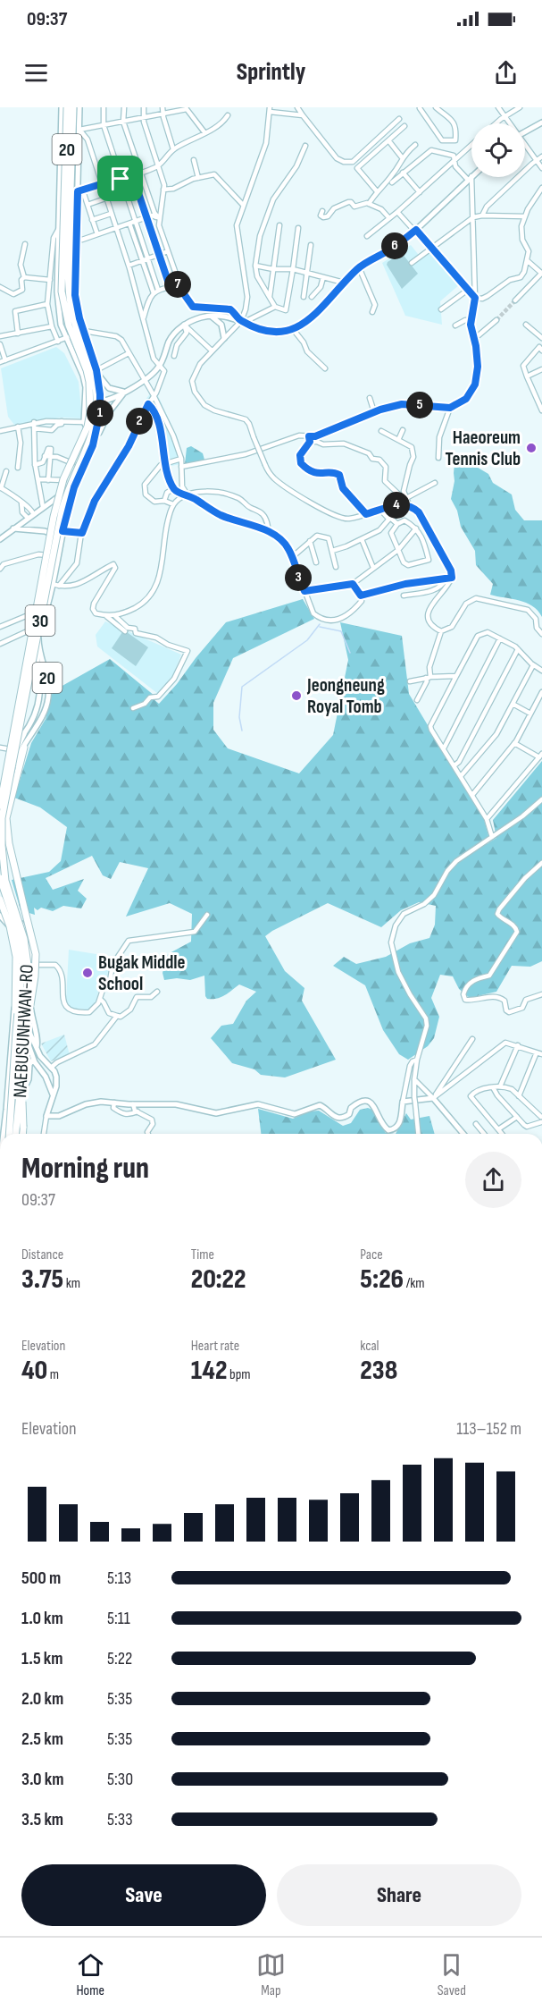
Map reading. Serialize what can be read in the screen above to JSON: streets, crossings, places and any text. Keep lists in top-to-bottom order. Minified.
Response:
{"streets":{"highway":["30","NAEBUSUNHWAN-RO"],"main road":["20"]},"crossings":[["20","30"]],"places":["Haeoreum Tennis Club","Jeongneung Royal Tomb","Bugak Middle School"],"page":{"status":"09:37","header":"Sprintly","pins":["6","7","5","1","2","4","3"],"heading":["Morning run","09:37"],"stats":[["Distance","3.75 km"],["Time","20:22"],["Pace","5:26 /km"],["Elevation","40 m"],["Heart rate","142 bpm"],["kcal","238"]],"chart":["Elevation","113–152 m"],"list":[{"name":"500 m","note":"5:13"},{"name":"1.0 km","note":"5:11"},{"name":"1.5 km","note":"5:22"},{"name":"2.0 km","note":"5:35"},{"name":"2.5 km","note":"5:35"},{"name":"3.0 km","note":"5:30"},{"name":"3.5 km","note":"5:33"}],"buttons":["Save","Share"],"tabs":["Home","Map","Saved"]}}
